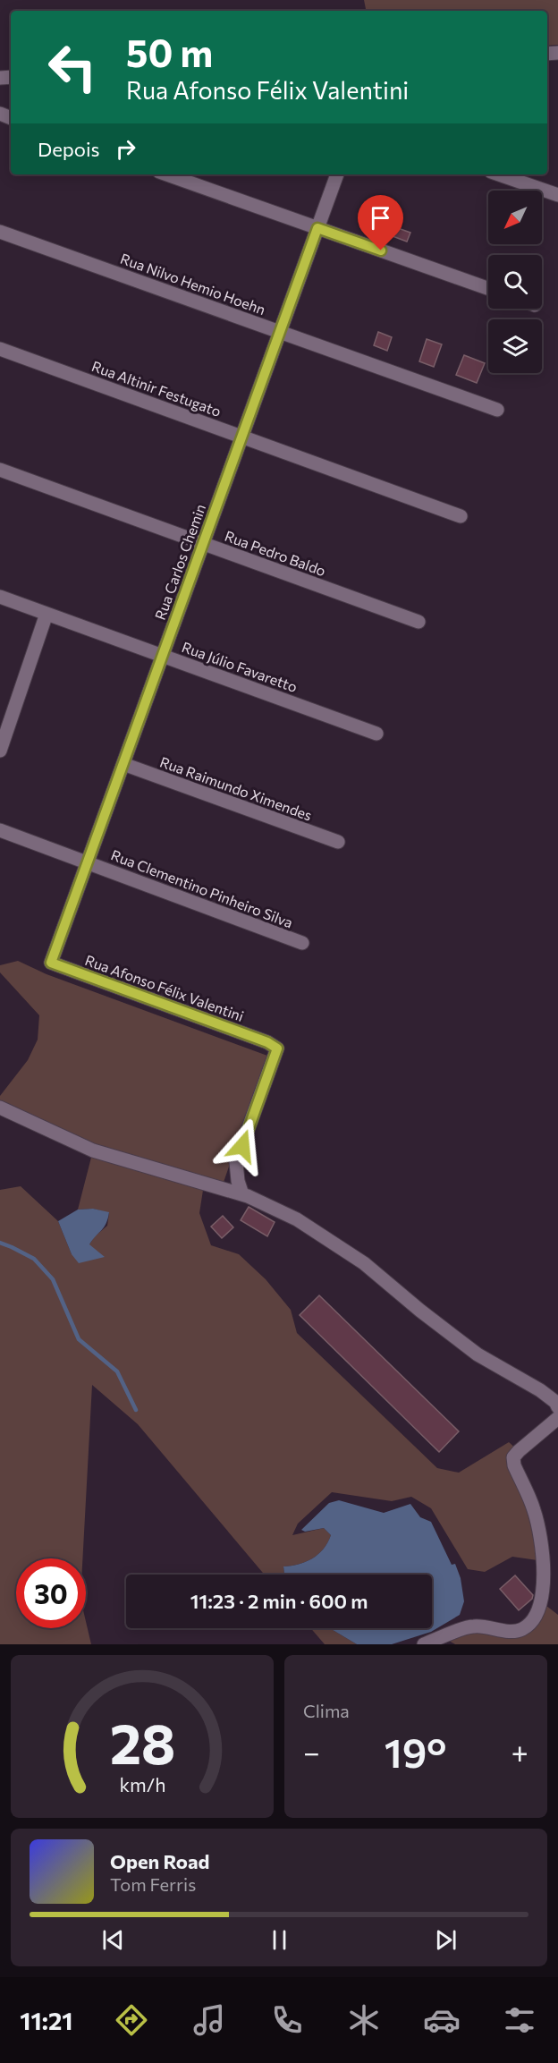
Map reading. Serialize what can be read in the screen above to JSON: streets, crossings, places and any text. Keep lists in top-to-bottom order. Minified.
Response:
{"streets":{"street":["Rua Nilvo Hemio Hoehn","Rua Altinir Festugato","Rua Pedro Baldo","Rua Carlos Chemin","Rua Júlio Favaretto","Rua Raimundo Ximendes","Rua Clementino Pinheiro Silva","Rua Afonso Félix Valentini"]},"crossings":[["Rua Nilvo Hemio Hoehn","Rua Carlos Chemin"],["Rua Altinir Festugato","Rua Carlos Chemin"],["Rua Pedro Baldo","Rua Carlos Chemin"],["Rua Carlos Chemin","Rua Júlio Favaretto"],["Rua Carlos Chemin","Rua Raimundo Ximendes"],["Rua Carlos Chemin","Rua Clementino Pinheiro Silva"],["Rua Carlos Chemin","Rua Afonso Félix Valentini"]],"north":"bottom left","page":{"turn":["50 m","Rua Afonso Félix Valentini"],"then":"Depois","limit":"30","trip":"11:23 · 2 min · 600 m","tile":"Clima","heat":["−","19°","+"],"song":["Open Road","Tom Ferris"],"tabs":"11:21","gauge":["28","km/h"]}}
